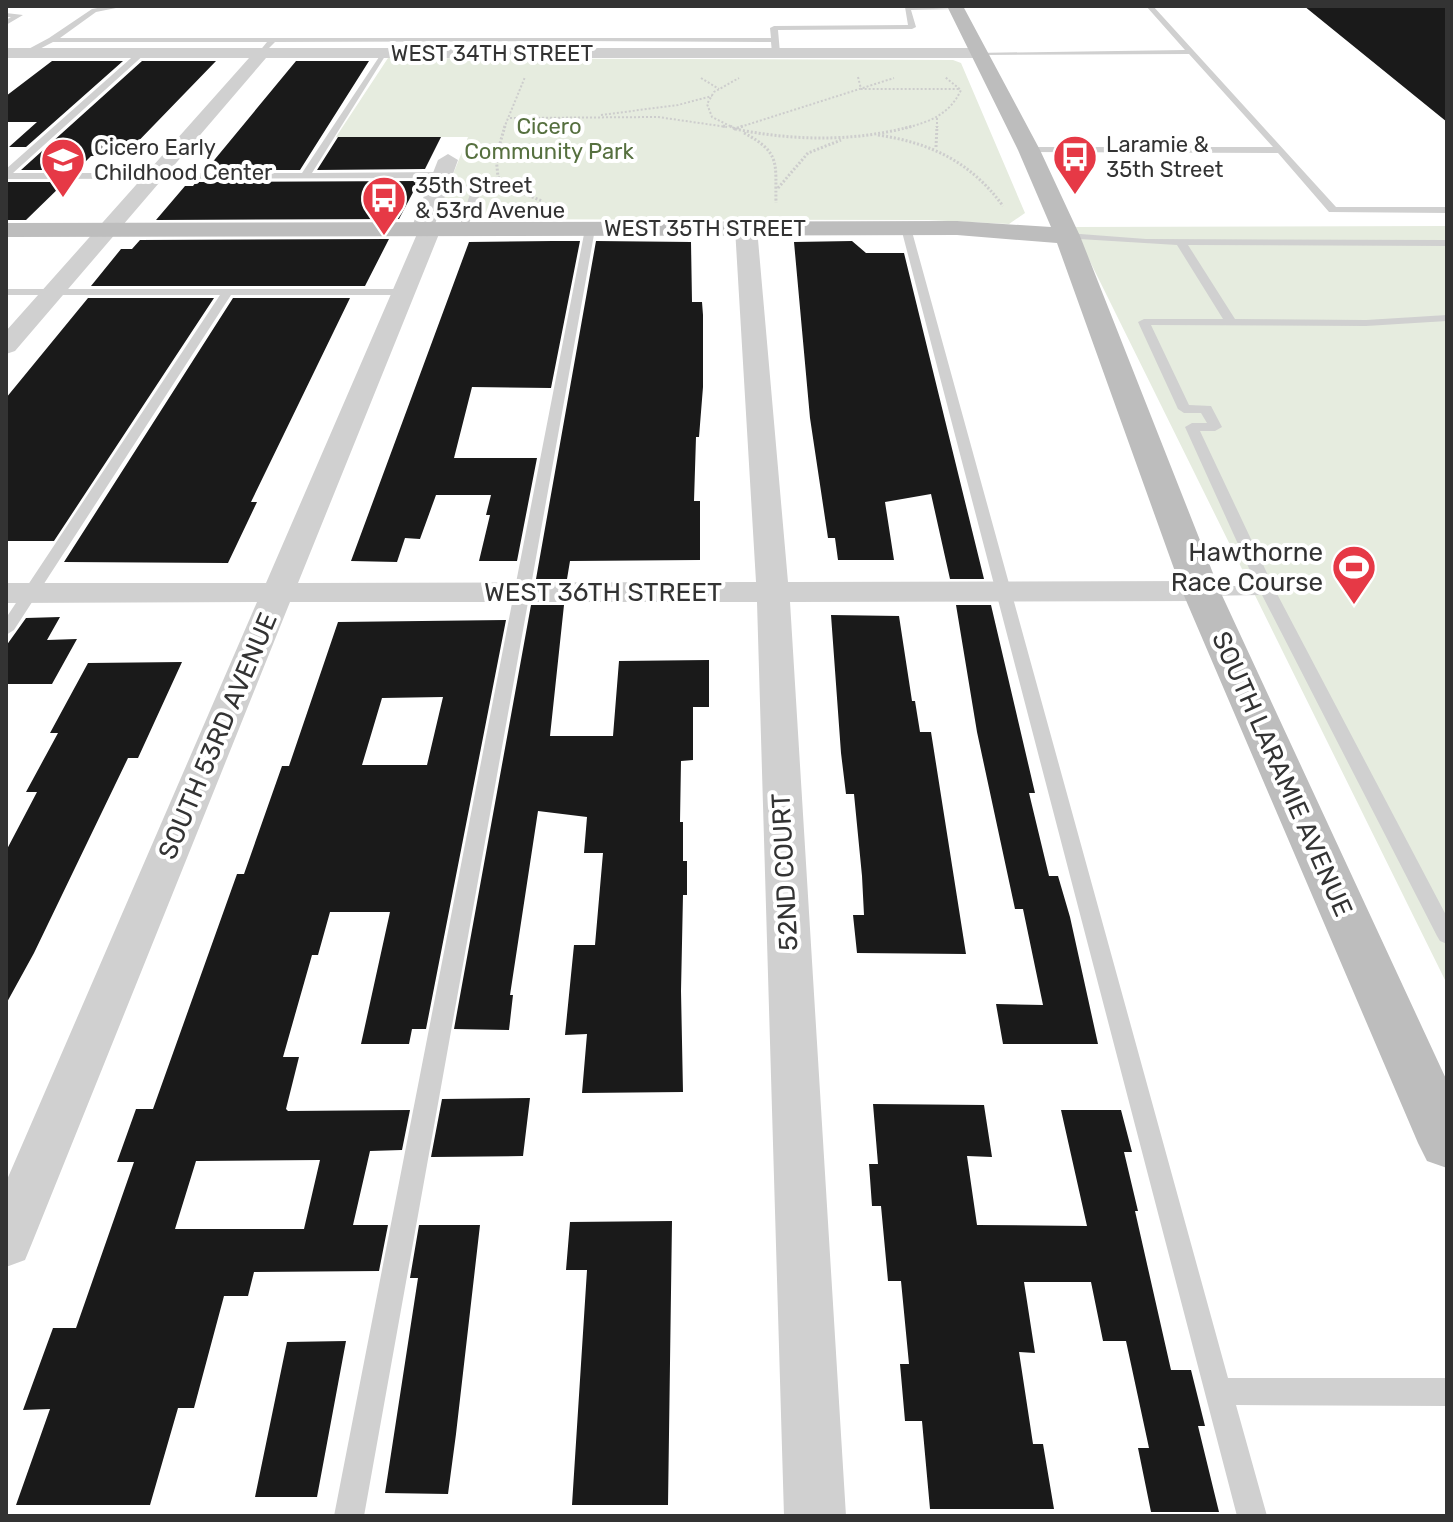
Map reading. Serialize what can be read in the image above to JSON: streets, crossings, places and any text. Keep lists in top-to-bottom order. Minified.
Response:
{"streets":{"main road":["WEST 35TH STREET","SOUTH LARAMIE AVENUE"],"street":["WEST 34TH STREET","WEST 36TH STREET","SOUTH 53RD AVENUE","52ND COURT"]},"crossings":[["WEST 34TH STREET","SOUTH LARAMIE AVENUE"],["WEST 35TH STREET","SOUTH 53RD AVENUE"],["WEST 35TH STREET","SOUTH LARAMIE AVENUE"],["WEST 35TH STREET","52ND COURT"],["WEST 36TH STREET","SOUTH 53RD AVENUE"],["WEST 36TH STREET","SOUTH LARAMIE AVENUE"],["WEST 36TH STREET","52ND COURT"]],"parks":["Cicero Community Park"],"places":{"bus stop":["Laramie & 35th Street","35th Street & 53rd Avenue"],"school or university":["Cicero Early Childhood Center"],"sports":["Hawthorne Race Course"]}}
